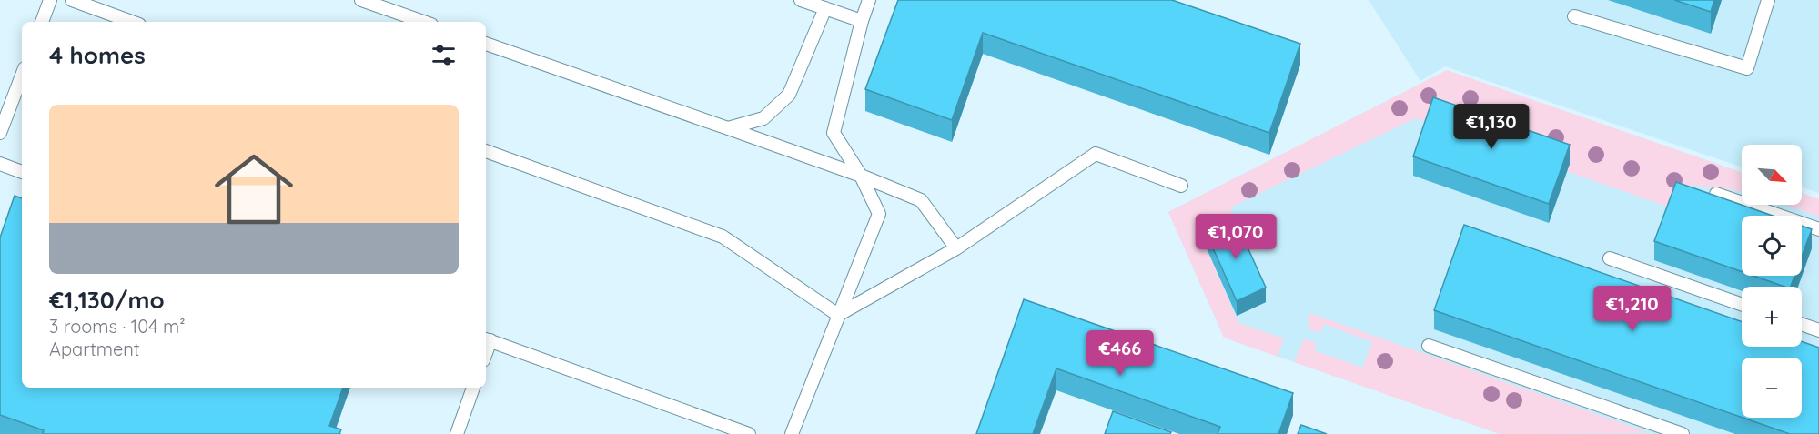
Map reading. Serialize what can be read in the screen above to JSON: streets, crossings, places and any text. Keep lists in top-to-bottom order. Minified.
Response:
{"north":"bottom right","page":{"heading":"4 homes","list":[{"name":"€1,130/mo","note":"3 rooms · 104 m² · Apartment"}],"price":["€1,130","€1,070","€1,210","€466"],"map_buttons":["+","−"]}}
